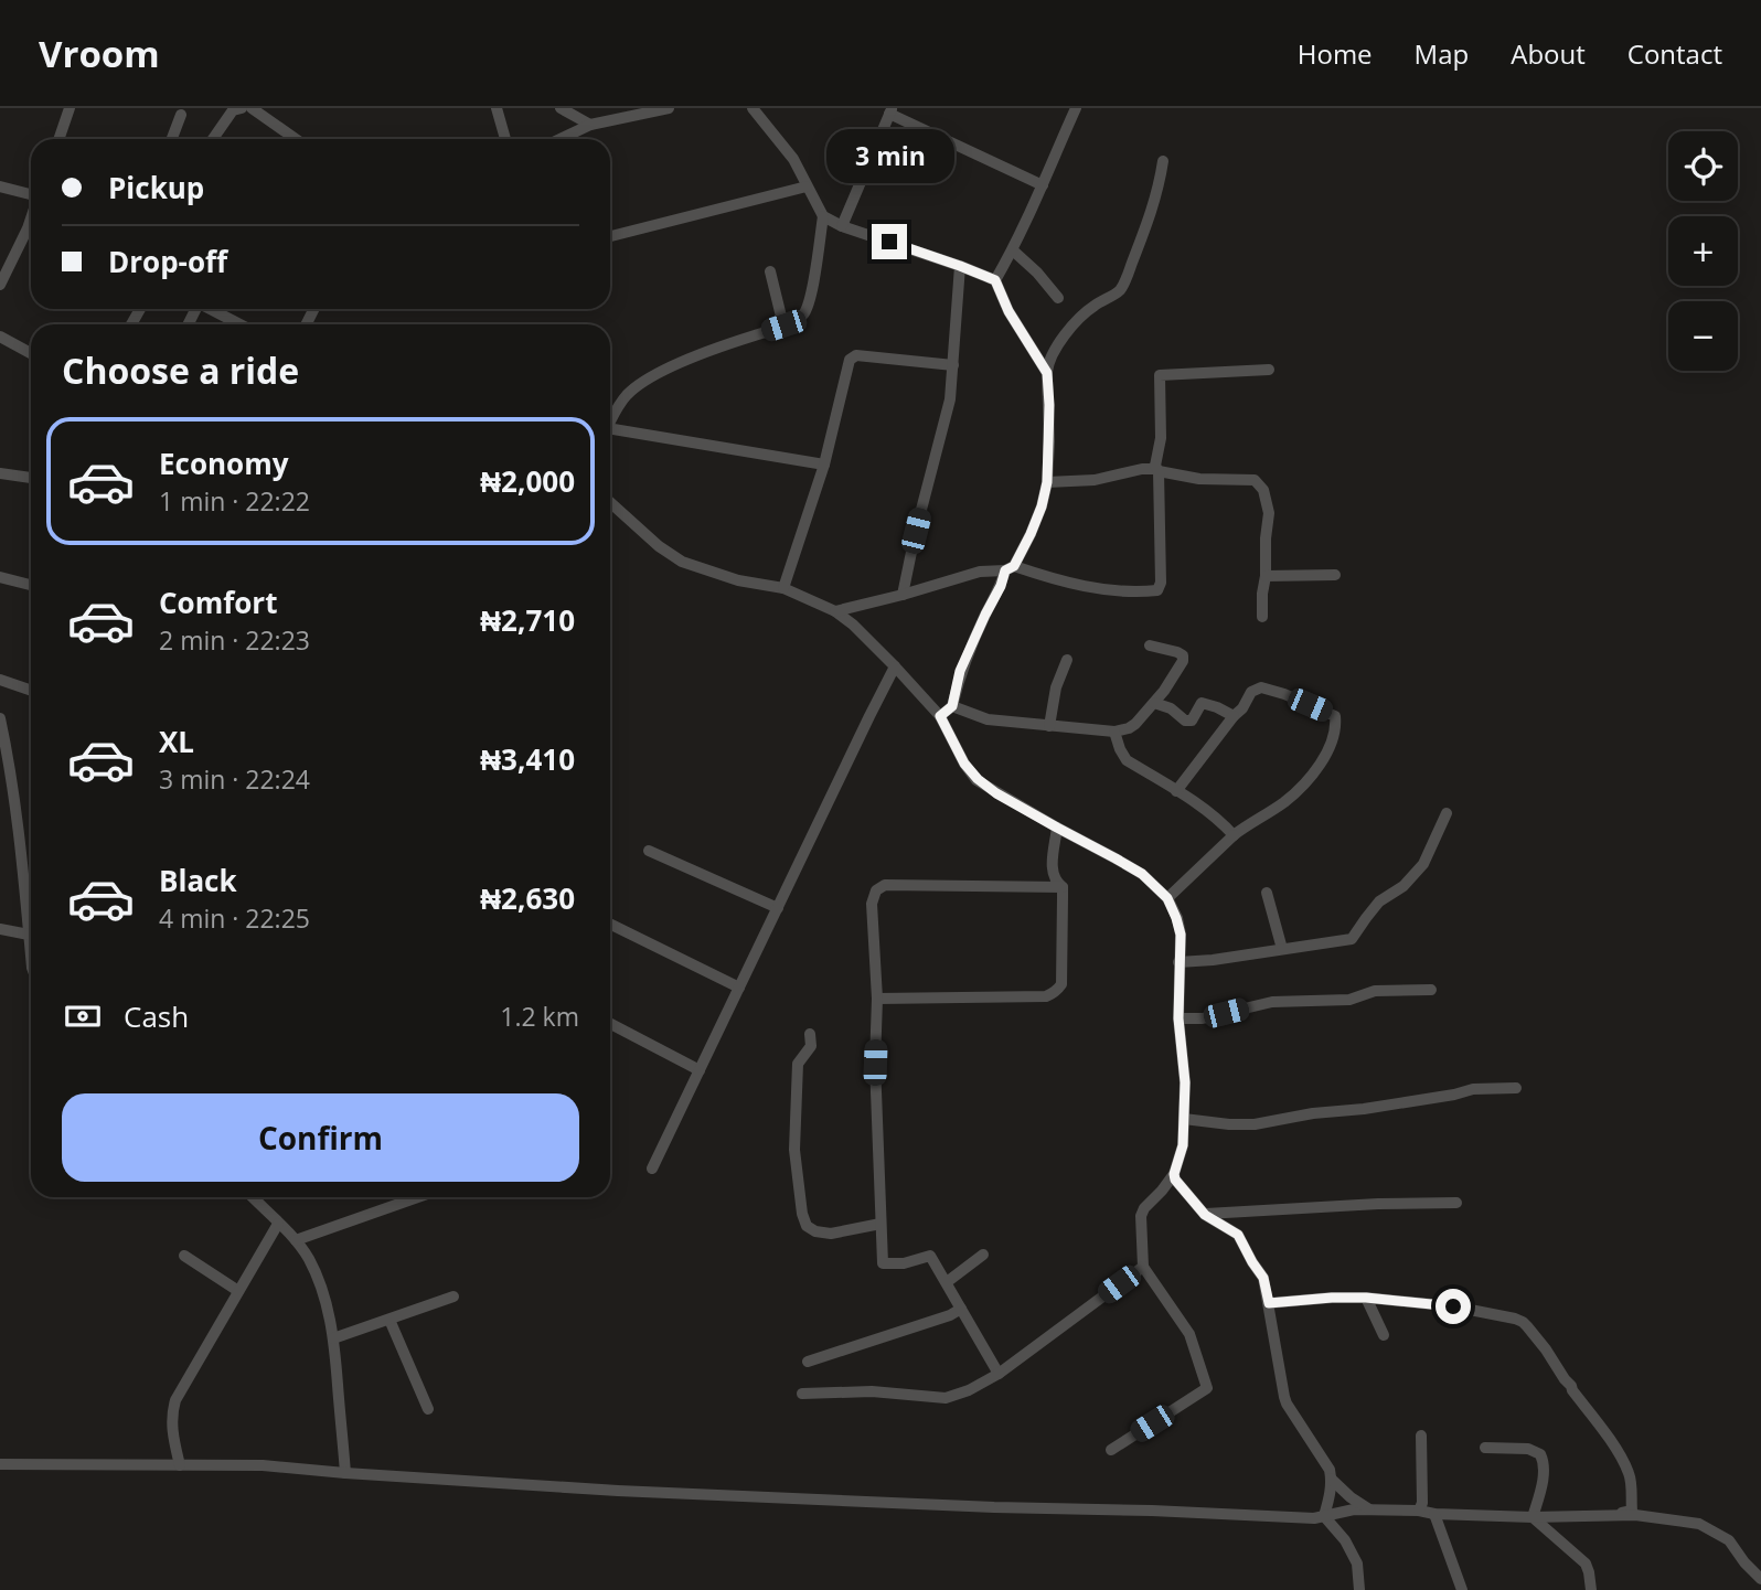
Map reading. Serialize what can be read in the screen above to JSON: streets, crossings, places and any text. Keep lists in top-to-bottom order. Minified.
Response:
{"page":{"header":"Vroom","nav":["Home","Map","About","Contact"],"bubble":"3 min","map_buttons":["+","−"],"banner":["Pickup","Drop-off"],"heading":"Choose a ride","list":[{"name":"Economy","note":"1 min · 22:22","value":"₦2,000"},{"name":"Comfort","note":"2 min · 22:23","value":"₦2,710"},{"name":"XL","note":"3 min · 22:24","value":"₦3,410"},{"name":"Black","note":"4 min · 22:25","value":"₦2,630"}],"pay":["Cash","1.2 km"],"buttons":"Confirm"}}
